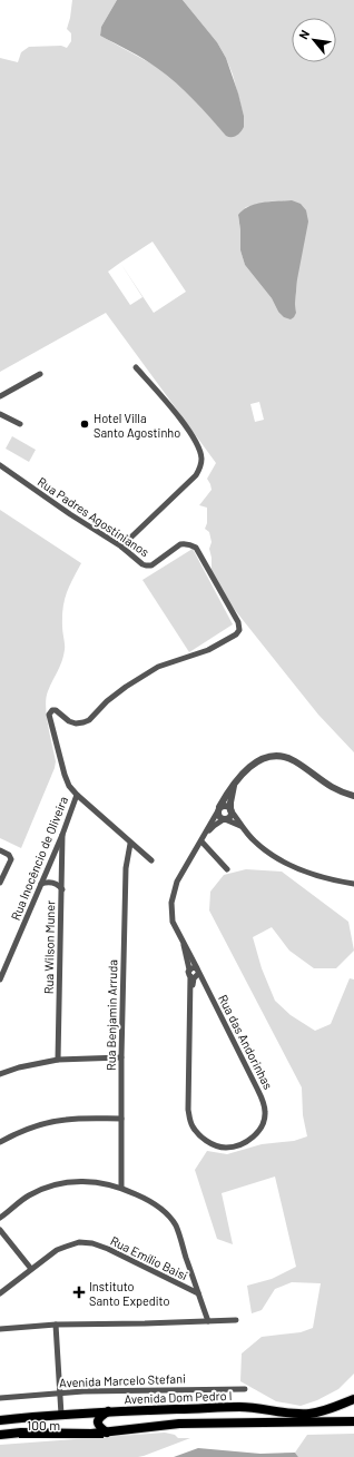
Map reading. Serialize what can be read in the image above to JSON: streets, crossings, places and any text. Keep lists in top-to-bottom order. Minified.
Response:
{"streets":{"main road":["Avenida Dom Pedro I"],"street":["Rua Padres Agostinianos","Rua Inocêncio de Oliveira","Rua Wilson Muner","Rua Benjamin Arruda","Rua das Andorinhas","Rua Emílio Baisi","Avenida Marcelo Stefani"]},"crossings":[["Rua Padres Agostinianos","Rua Inocêncio de Oliveira"],["Rua Inocêncio de Oliveira","Rua Wilson Muner"]],"places":{"other":["Hotel Villa Santo Agostinho"],"health":["Instituto Santo Expedito"]},"scale_bar":"100 m","north":"top left"}
